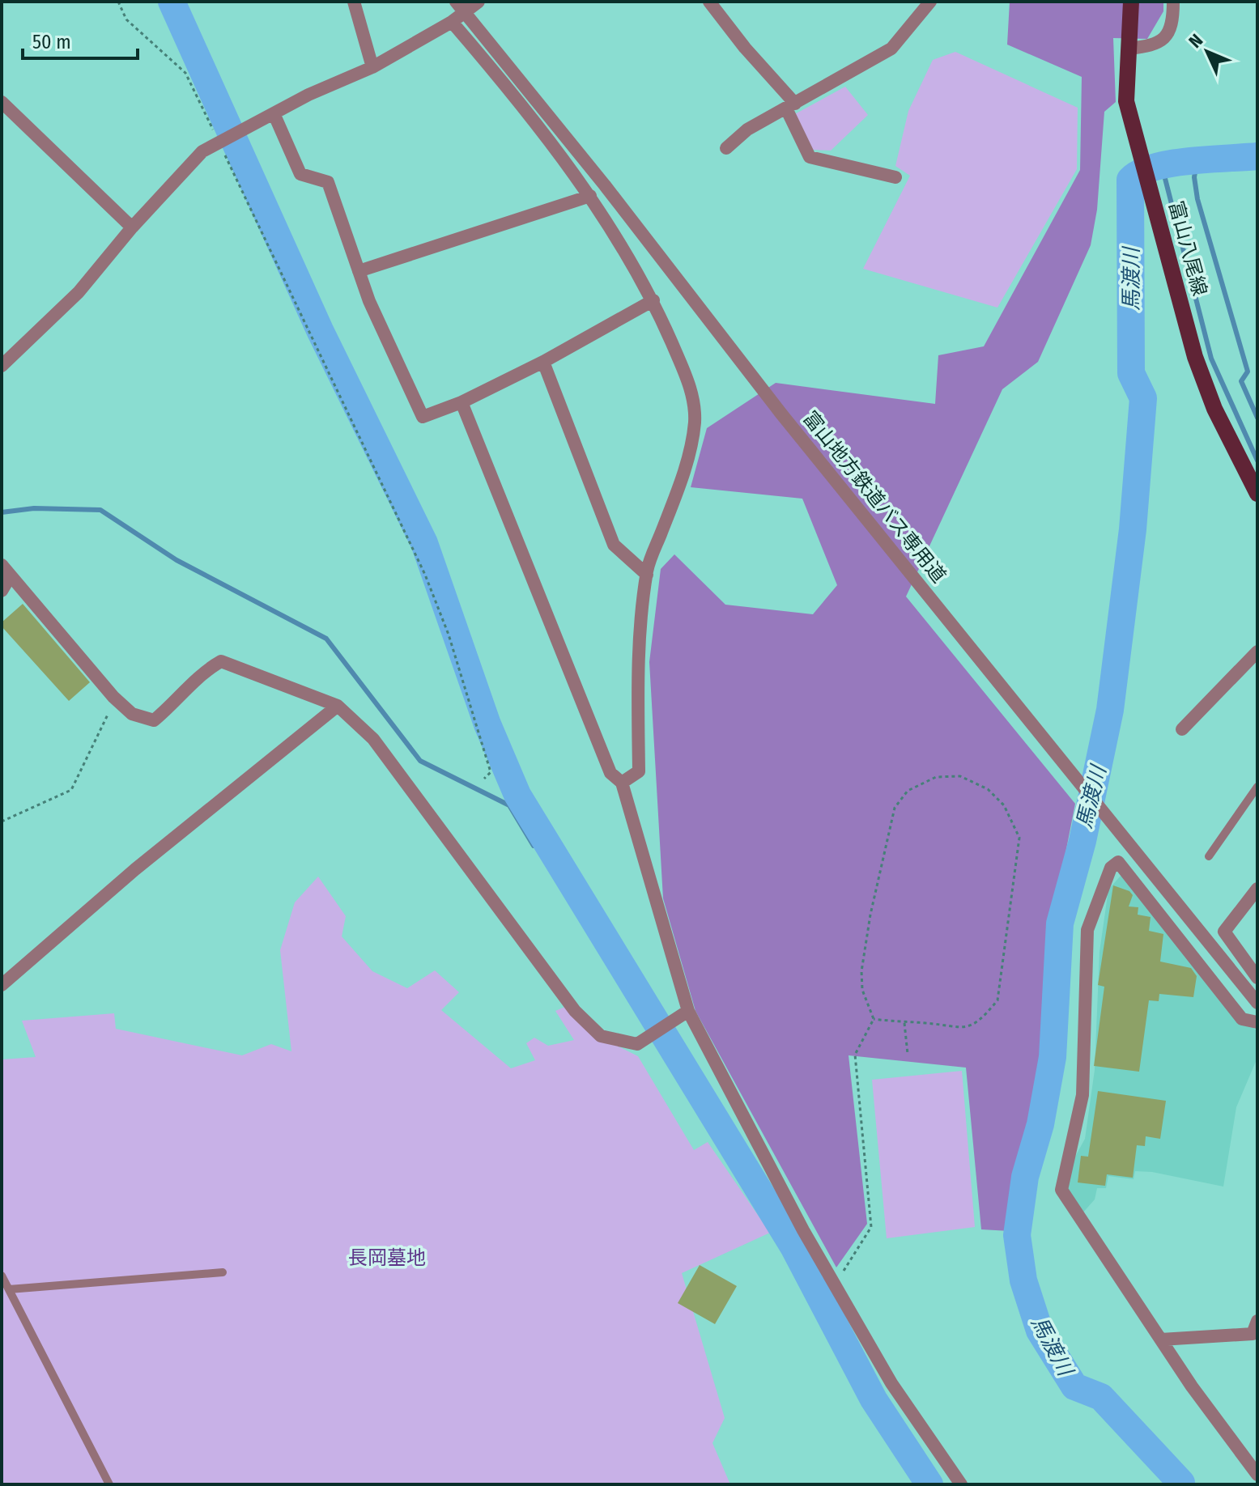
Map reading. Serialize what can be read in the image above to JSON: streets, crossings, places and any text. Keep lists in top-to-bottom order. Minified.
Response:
{"streets":{"main road":["富山八尾線"],"street":["富山地方鉄道バス専用道"]},"water":["馬渡川"],"parks":["長岡墓地"],"scale_bar":"50 m","north":"top left"}
